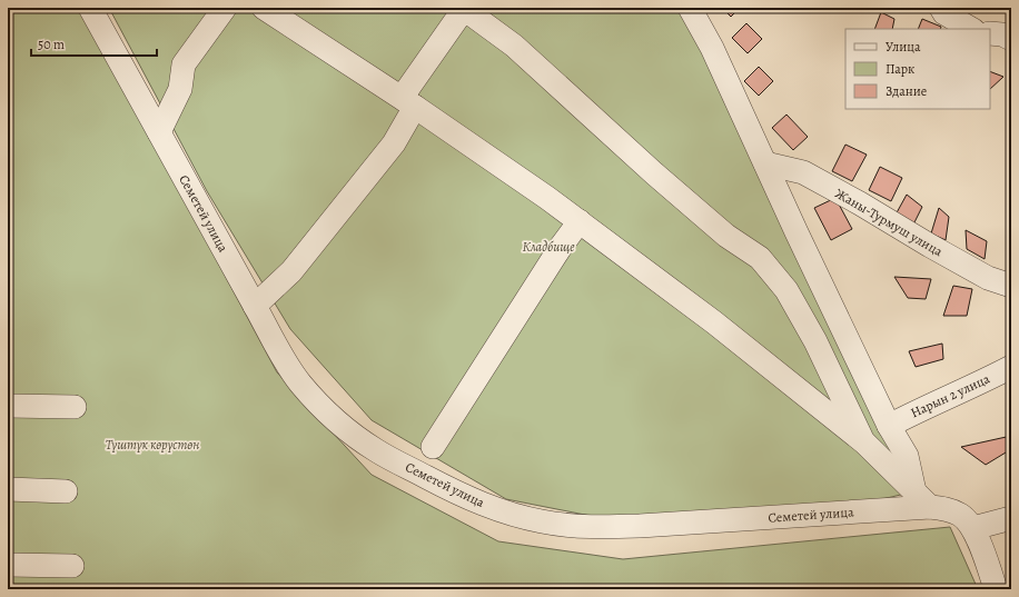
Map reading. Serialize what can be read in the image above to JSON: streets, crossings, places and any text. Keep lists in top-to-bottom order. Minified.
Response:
{"streets":{"street":["Семетей улица","Жаны-Турмуш улица","Нарын 2 улица"]},"parks":["Кладбище","Түштүк көрүстөн"],"legend":["Улица","Парк","Здание"],"scale_bar":"50 m"}
